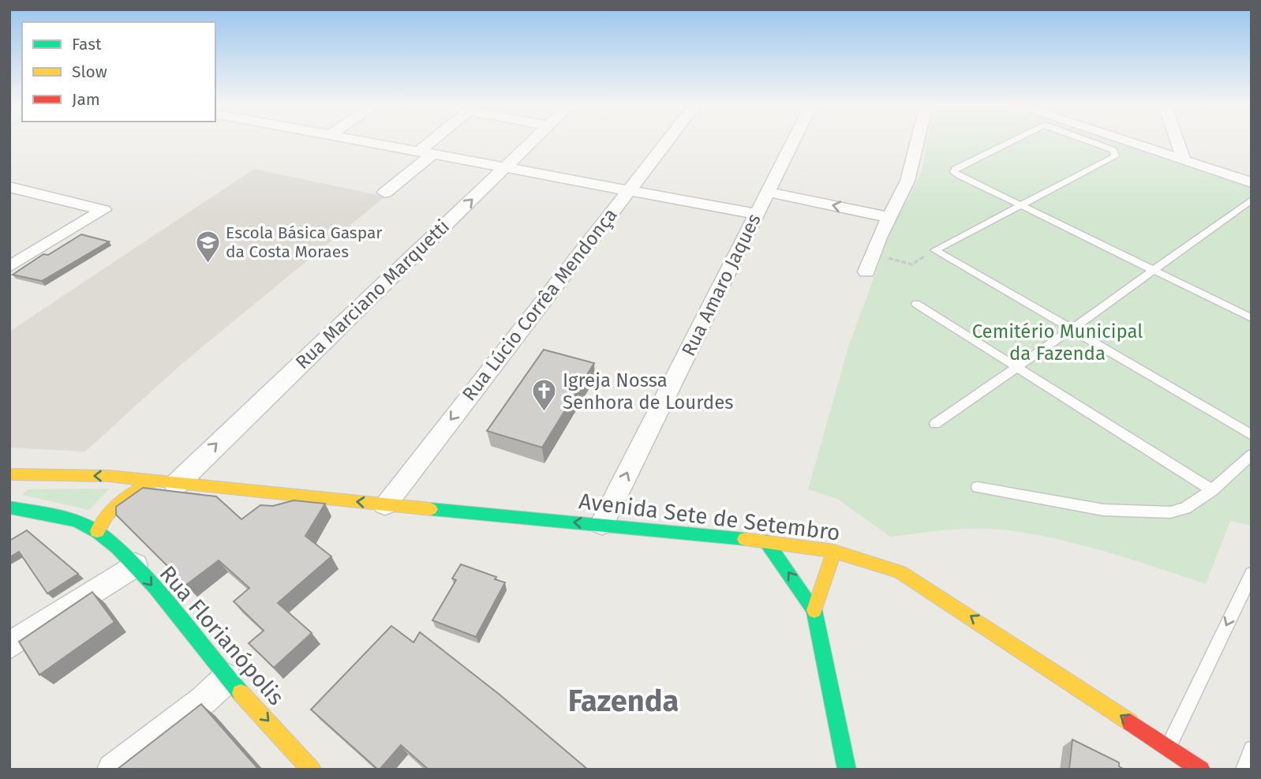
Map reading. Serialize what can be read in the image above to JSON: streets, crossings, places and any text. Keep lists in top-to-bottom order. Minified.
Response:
{"streets":{"main road":["Avenida Sete de Setembro","Rua Florianópolis"],"street":["Rua Amaro Jaques","Rua Marciano Marquetti","Rua Lúcio Corrêa Mendonça"]},"crossings":[["Rua Amaro Jaques","Avenida Sete de Setembro"],["Rua Marciano Marquetti","Avenida Sete de Setembro"],["Rua Lúcio Corrêa Mendonça","Avenida Sete de Setembro"]],"one_way":["Rua Amaro Jaques","Rua Marciano Marquetti","Rua Lúcio Corrêa Mendonça","Avenida Sete de Setembro","Rua Florianópolis"],"districts":["Fazenda"],"parks":["Cemitério Municipal da Fazenda"],"places":{"school or university":["Escola Básica Gaspar da Costa Moraes"],"church":["Igreja Nossa Senhora de Lourdes"]},"legend":["Fast","Slow","Jam"]}
